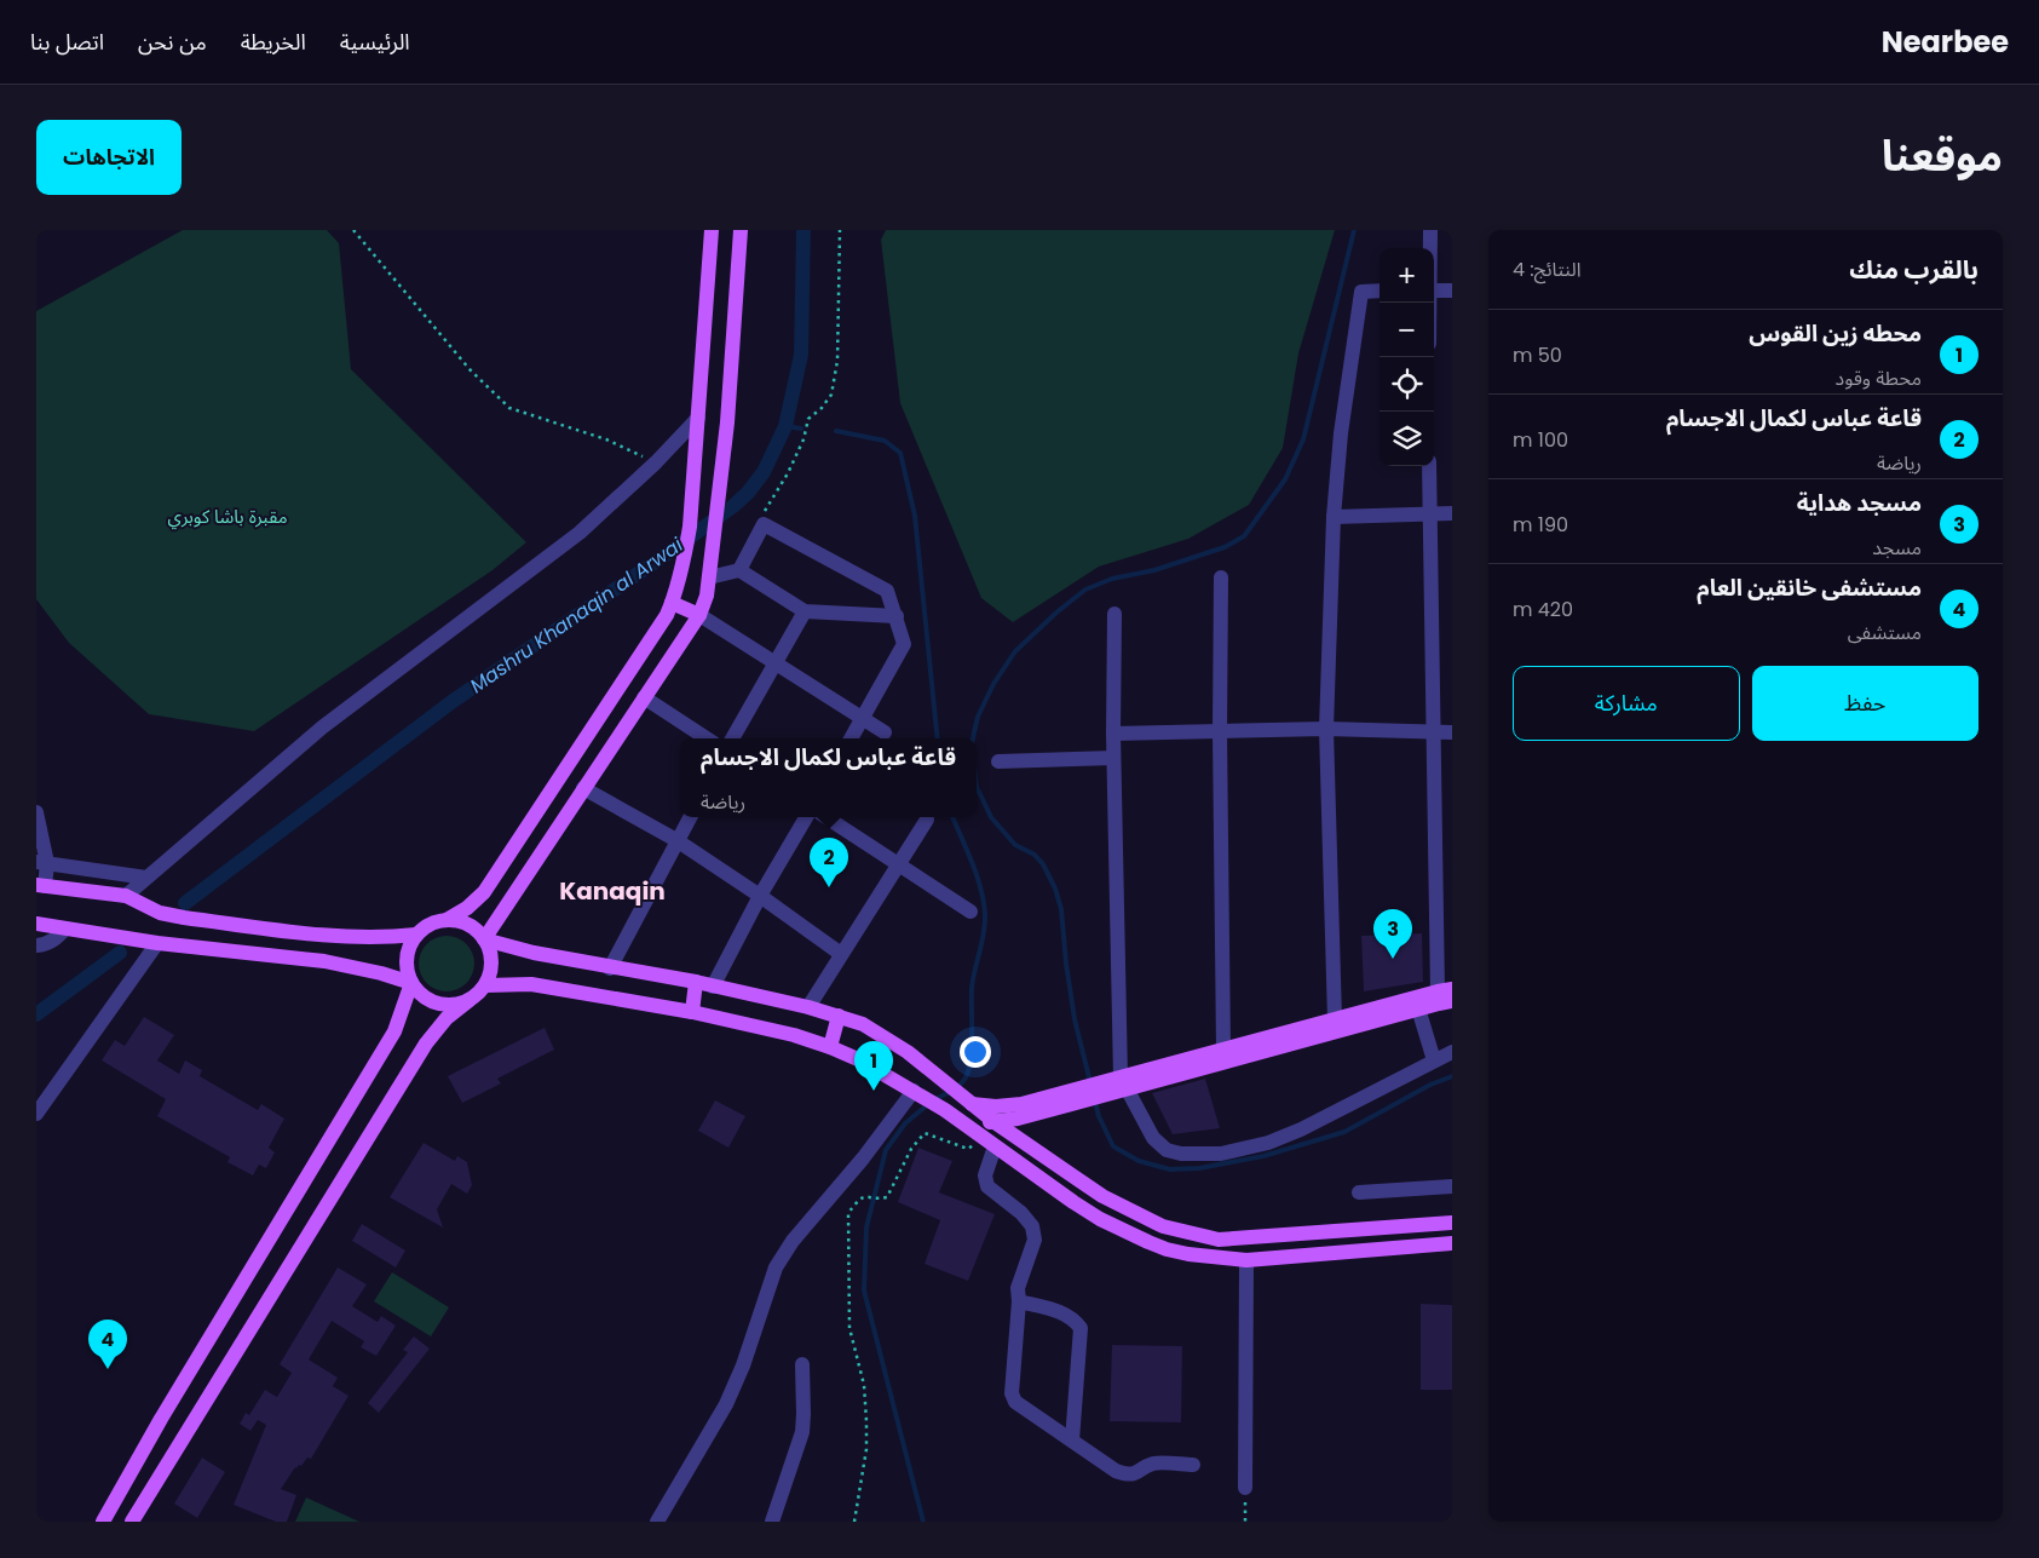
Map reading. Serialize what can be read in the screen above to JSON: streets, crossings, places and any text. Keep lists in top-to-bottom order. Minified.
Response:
{"districts":["Kanaqin"],"water":["Mashru Khanaqin al Arwai"],"parks":["مقبرة باشا كوبري"],"page":{"header":"Nearbee","nav":["الرئيسية","الخريطة","من نحن","اتصل بنا"],"title":"موقعنا","buttons":["الاتجاهات",["حفظ","مشاركة"]],"heading":["بالقرب منك","النتائج: 4"],"map_buttons":["+","−"],"list":[{"mark":"1","name":"محطه زين القوس","note":"محطة وقود","value":"50 m"},{"mark":"2","name":"قاعة عباس لكمال الاجسام","note":"رياضة","value":"100 m"},{"mark":"3","name":"مسجد هداية","note":"مسجد","value":"190 m"},{"mark":"4","name":"مستشفى خانقين العام","note":"مستشفى","value":"420 m"}],"popup":["قاعة عباس لكمال الاجسام","رياضة"],"pins":["2","3","1","4"]}}
